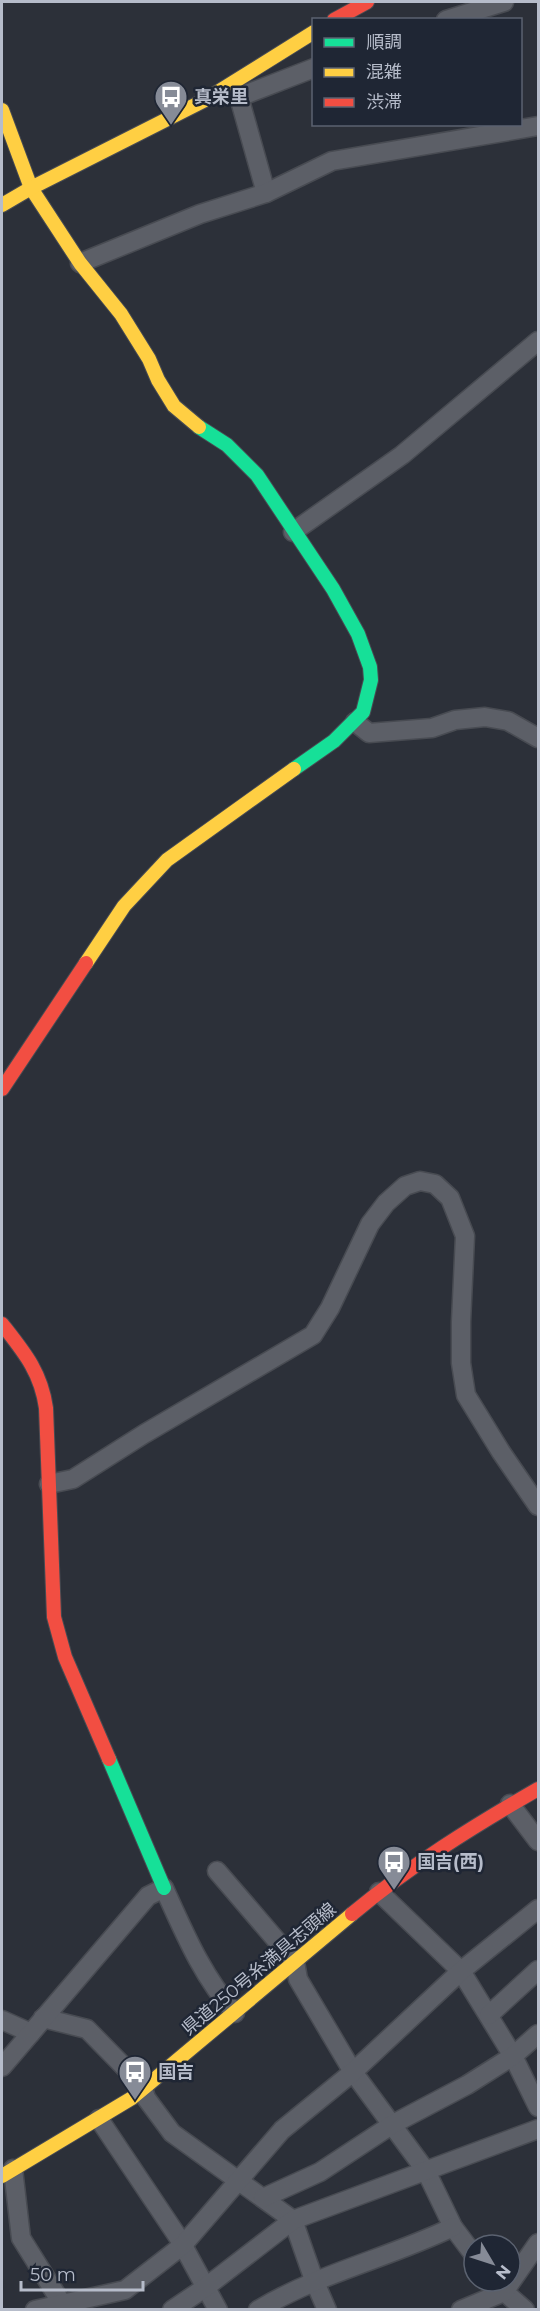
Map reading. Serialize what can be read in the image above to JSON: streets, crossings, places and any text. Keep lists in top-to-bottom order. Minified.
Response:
{"streets":{"street":["県道250号糸満具志頭線"]},"places":{"bus stop":["真栄里","国吉(西)","国吉"]},"legend":["順調","混雑","渋滞"],"scale_bar":"50 m","north":"bottom right"}
